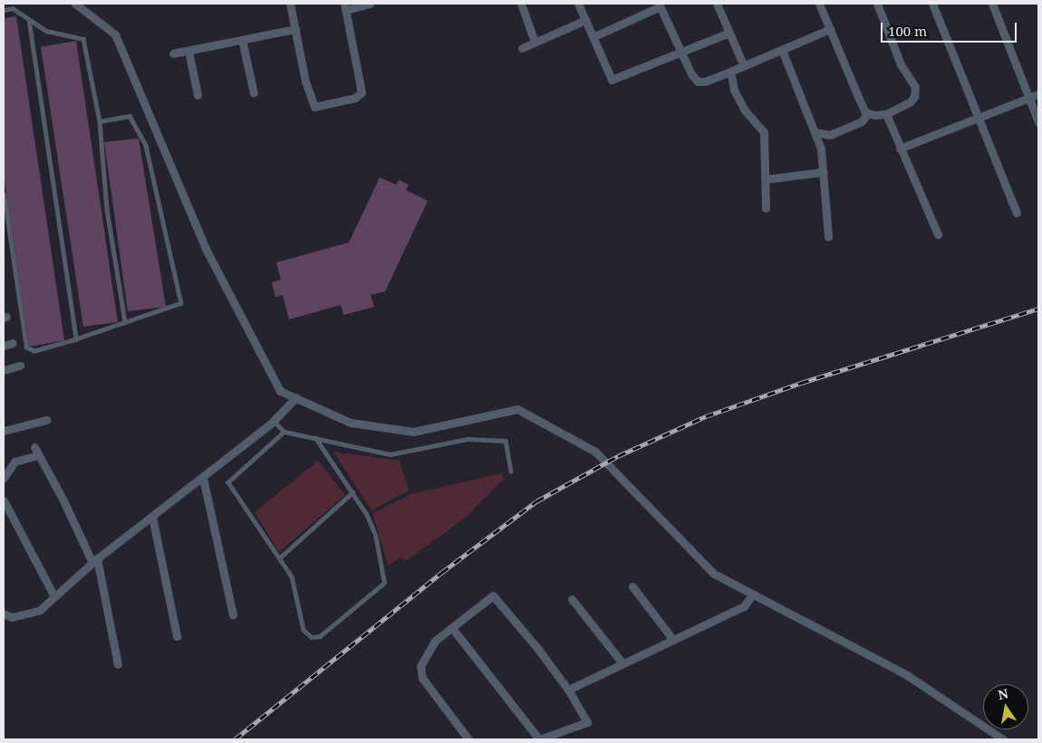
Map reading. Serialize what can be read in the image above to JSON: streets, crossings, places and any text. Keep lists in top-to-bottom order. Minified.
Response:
{"scale_bar":"100 m","north":"top"}
